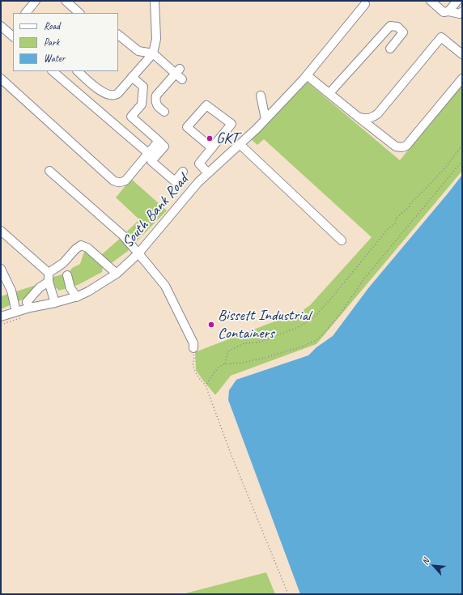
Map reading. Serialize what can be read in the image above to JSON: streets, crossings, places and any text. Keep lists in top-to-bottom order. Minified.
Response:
{"streets":{"street":["South Bank Road"]},"places":["GKT","Bissett Industrial Containers"],"legend":["Road","Park","Water"],"north":"top left"}
